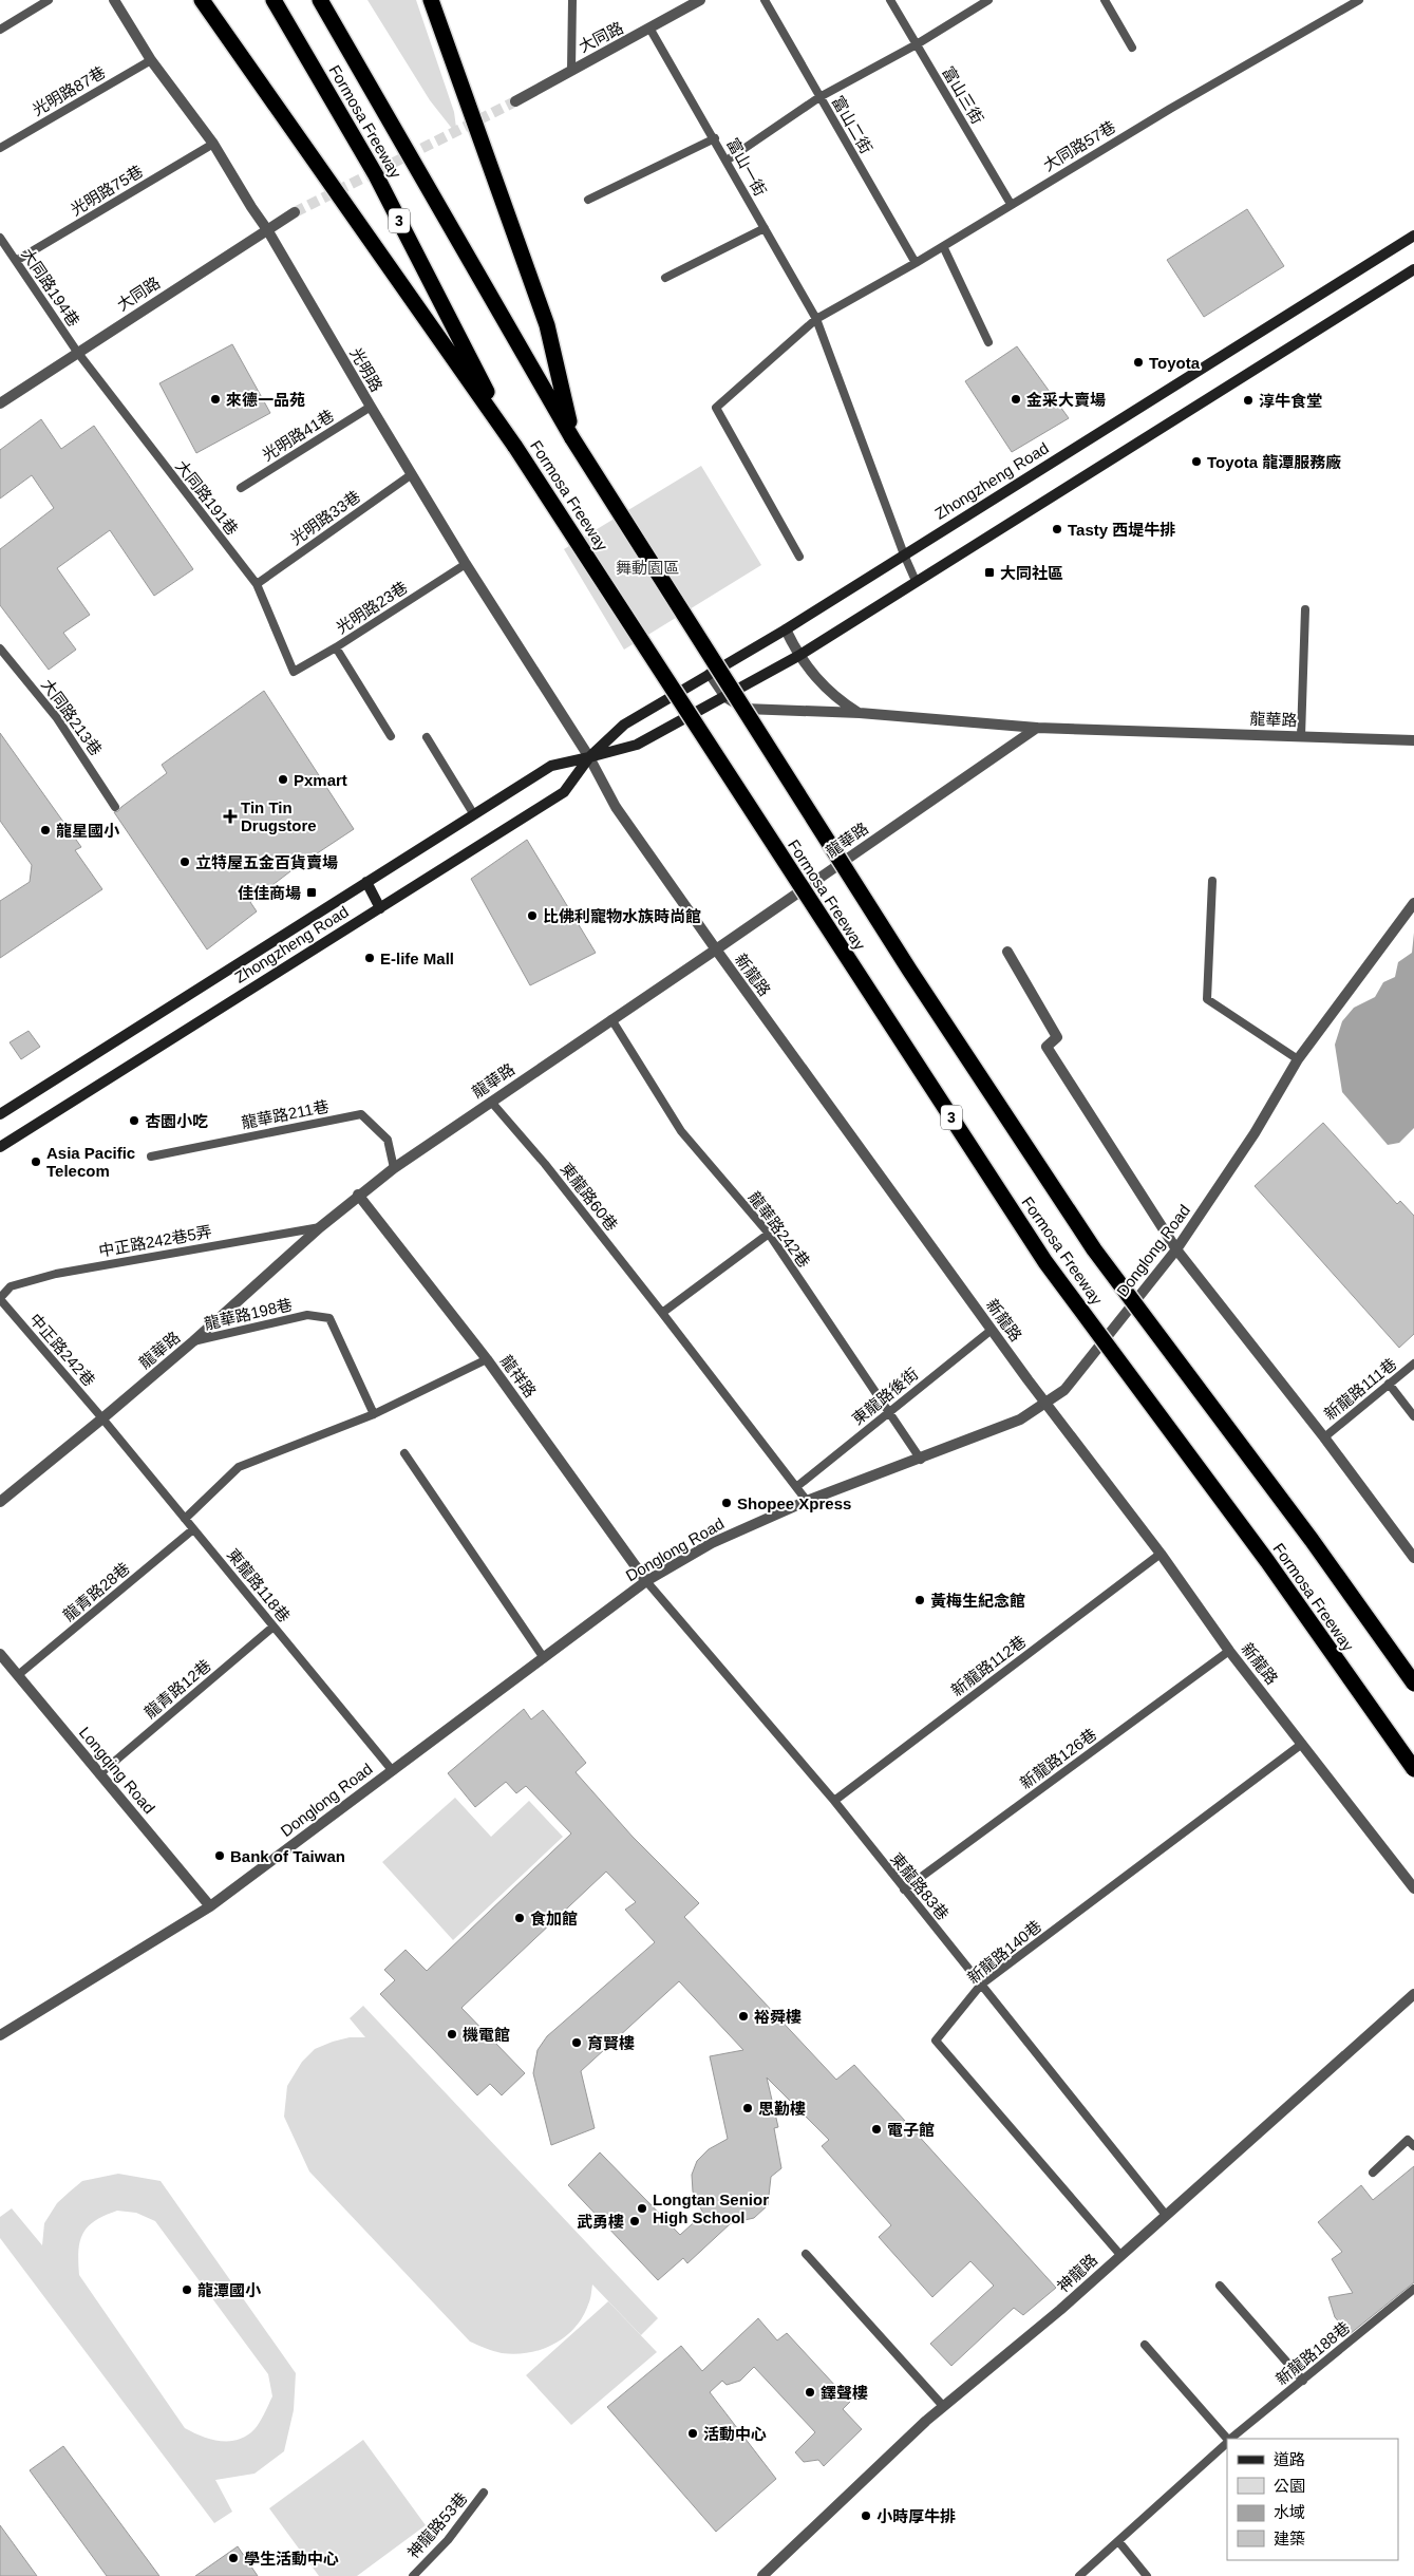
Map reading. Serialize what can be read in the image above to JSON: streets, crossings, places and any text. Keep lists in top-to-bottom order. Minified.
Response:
{"streets":{"highway":["Formosa Freeway","3"],"main road":["Zhongzheng Road"],"street":["大同路","光明路","龍華路","新龍路","Donglong Road","龍祥路","Longqing Road","神龍路"],"lane":["光明路87巷","富山三街","富山二街","大同路57巷","富山一街","光明路75巷","大同路194巷","光明路41巷","大同路191巷","光明路33巷","光明路23巷","大同路213巷","龍華路211巷","東龍路60巷","龍華路242巷","中正路242巷5弄","龍華路198巷","中正路242巷","新龍路111巷","東龍路後街","東龍路118巷","龍青路28巷","新龍路112巷","龍青路12巷","新龍路126巷","東龍路83巷","新龍路140巷","新龍路188巷","神龍路53巷"]},"crossings":[["大同路","富山一街"],["大同路","大同路194巷"],["大同路","光明路"],["大同路","大同路191巷"],["光明路87巷","光明路"],["富山三街","大同路57巷"],["富山二街","大同路57巷"],["大同路57巷","富山一街"],["富山一街","Zhongzheng Road"],["光明路75巷","大同路194巷"],["光明路75巷","光明路"],["大同路194巷","大同路191巷"],["光明路","光明路41巷"],["光明路","Zhongzheng Road"],["光明路","光明路33巷"],["光明路","光明路23巷"],["光明路","新龍路"],["Zhongzheng Road","龍華路"],["Zhongzheng Road","新龍路"],["大同路191巷","光明路33巷"],["大同路191巷","光明路23巷"],["龍華路","新龍路"],["龍華路","龍華路211巷"],["龍華路","東龍路60巷"],["龍華路","龍華路242巷"],["龍華路","中正路242巷5弄"],["龍華路","龍華路198巷"],["龍華路","中正路242巷"],["龍華路","龍祥路"],["龍華路","東龍路118巷"],["新龍路","Donglong Road"],["新龍路","東龍路後街"],["新龍路","新龍路112巷"],["新龍路","新龍路126巷"],["新龍路","新龍路140巷"],["東龍路60巷","Donglong Road"],["東龍路60巷","東龍路後街"],["龍華路242巷","Donglong Road"],["龍華路242巷","東龍路後街"],["中正路242巷5弄","中正路242巷"],["Donglong Road","龍祥路"],["Donglong Road","東龍路118巷"],["Donglong Road","Longqing Road"],["Donglong Road","東龍路83巷"],["中正路242巷","東龍路118巷"],["龍祥路","東龍路83巷"],["東龍路118巷","龍青路28巷"],["東龍路118巷","龍青路12巷"],["龍青路28巷","Longqing Road"],["新龍路112巷","東龍路83巷"],["龍青路12巷","Longqing Road"],["新龍路126巷","東龍路83巷"],["東龍路83巷","新龍路140巷"],["東龍路83巷","神龍路"],["新龍路140巷","神龍路"]],"parks":["舞動園區"],"places":{"other":["Toyota","來德一品苑","金采大賣場","淳牛食堂","Toyota 龍潭服務廠","Tasty 西堤牛排","Pxmart","龍星國小","立特屋五金百貨賣場","比佛利寵物水族時尚館","E-life Mall","杏園小吃","Asia Pacific Telecom","Shopee Xpress","黃梅生紀念館","Bank of Taiwan","食加館","裕舜樓","機電館","育賢樓","思勤樓","電子館","Longtan Senior High School","武勇樓","龍潭國小","鐸聲樓","活動中心","小時厚牛排","學生活動中心"],"transit":["大同社區","佳佳商場"],"health":["Tin Tin Drugstore"]},"legend":["道路","公園","水域","建築"]}
